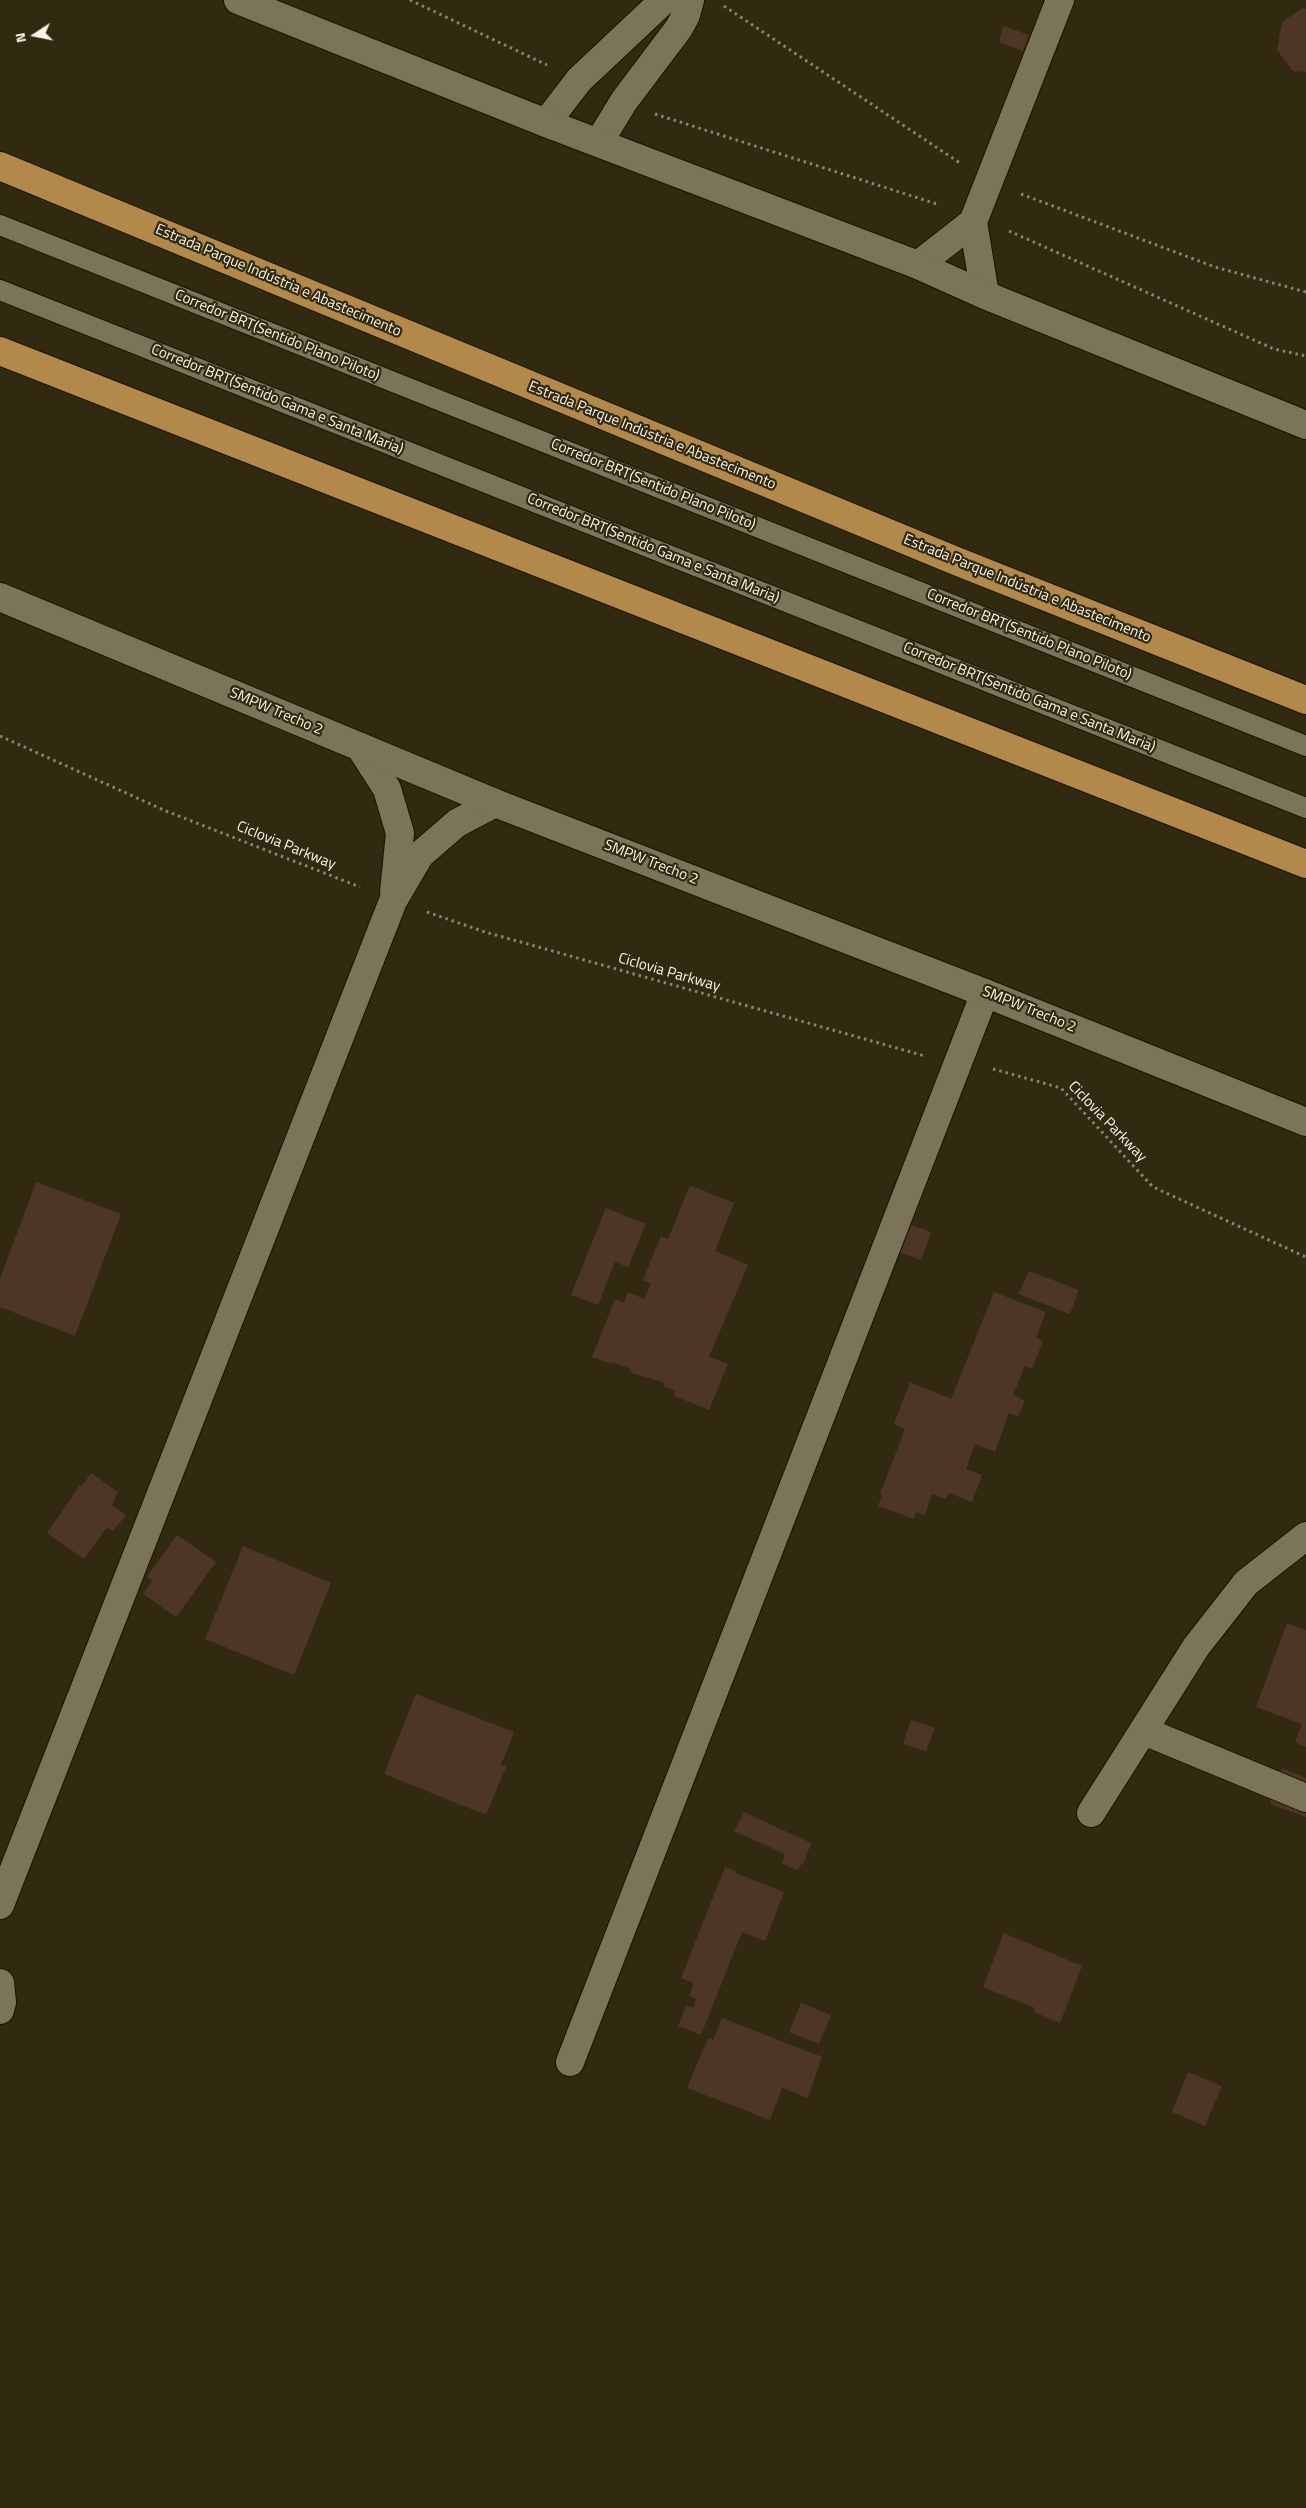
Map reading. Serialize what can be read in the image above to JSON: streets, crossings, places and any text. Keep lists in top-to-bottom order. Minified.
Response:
{"streets":{"highway":["Estrada Parque Indústria e Abastecimento"],"street":["SMPW Trecho 2"],"lane":["Corredor BRT(Sentido Plano Piloto)","Corredor BRT(Sentido Gama e Santa Maria)"],"path":["Ciclovia Parkway"]},"north":"left"}
